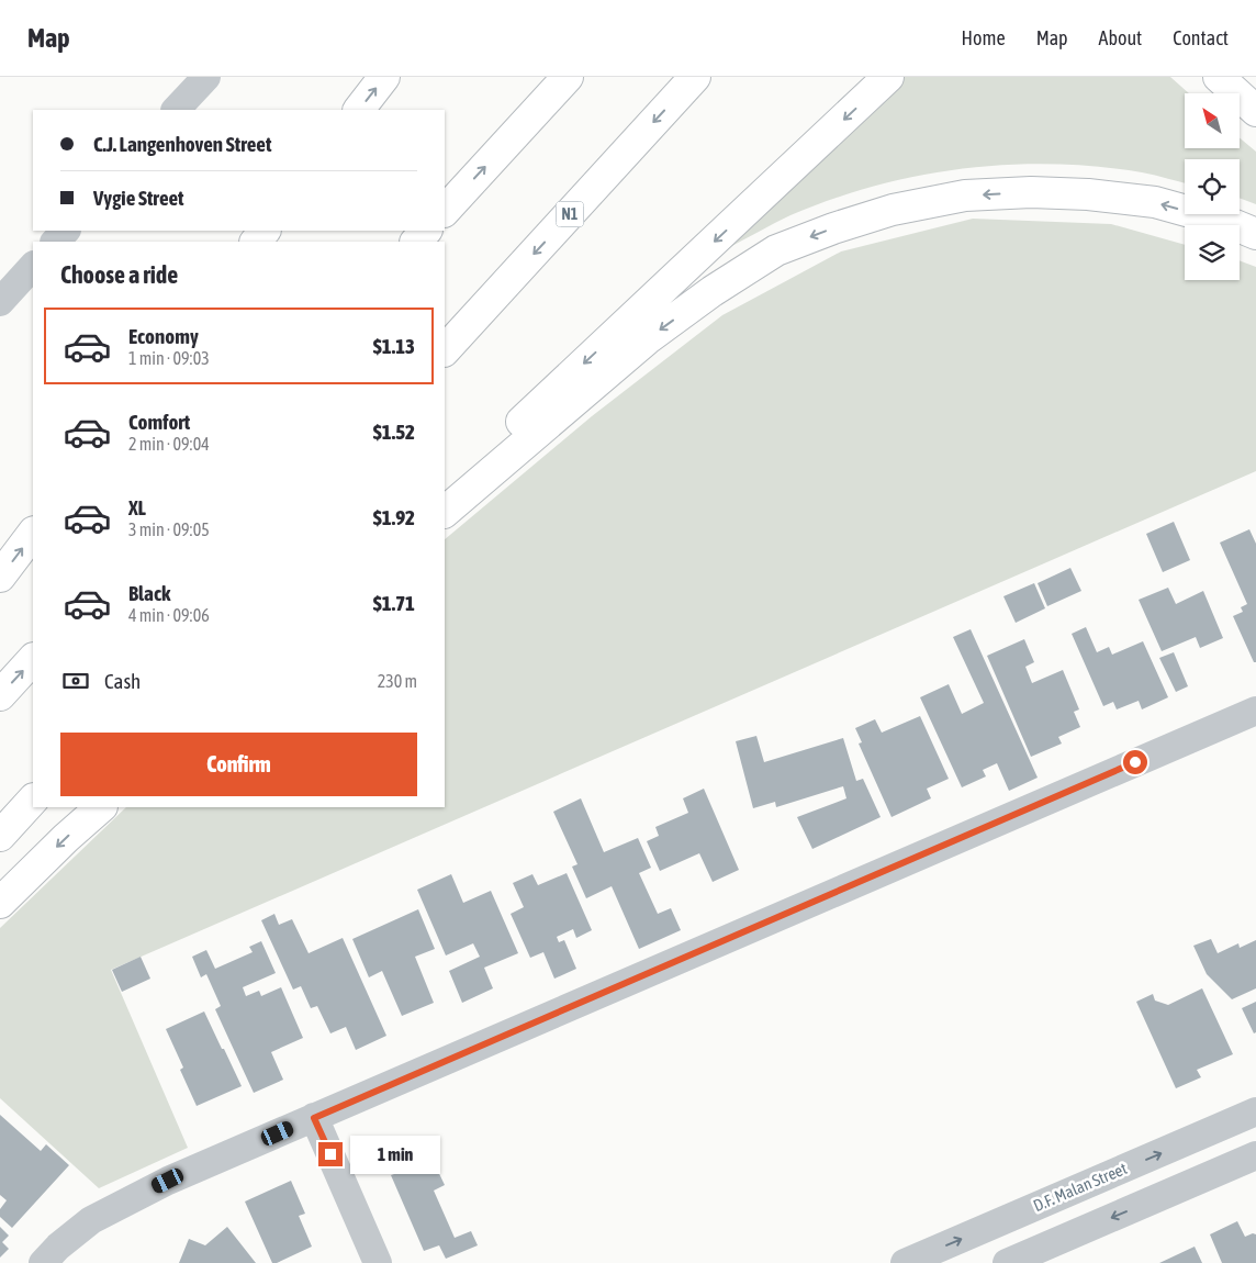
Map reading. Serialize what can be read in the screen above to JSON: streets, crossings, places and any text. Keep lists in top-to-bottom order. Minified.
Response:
{"streets":{"main road":["N1"],"street":["D.F. Malan Street"]},"north":"top left","page":{"header":"Map","nav":["Home","Map","About","Contact"],"banner":["C.J. Langenhoven Street","Vygie Street"],"heading":"Choose a ride","list":[{"name":"Economy","note":"1 min · 09:03","value":"$1.13"},{"name":"Comfort","note":"2 min · 09:04","value":"$1.52"},{"name":"XL","note":"3 min · 09:05","value":"$1.92"},{"name":"Black","note":"4 min · 09:06","value":"$1.71"}],"pay":["Cash","230 m"],"buttons":"Confirm","bubble":"1 min"}}
